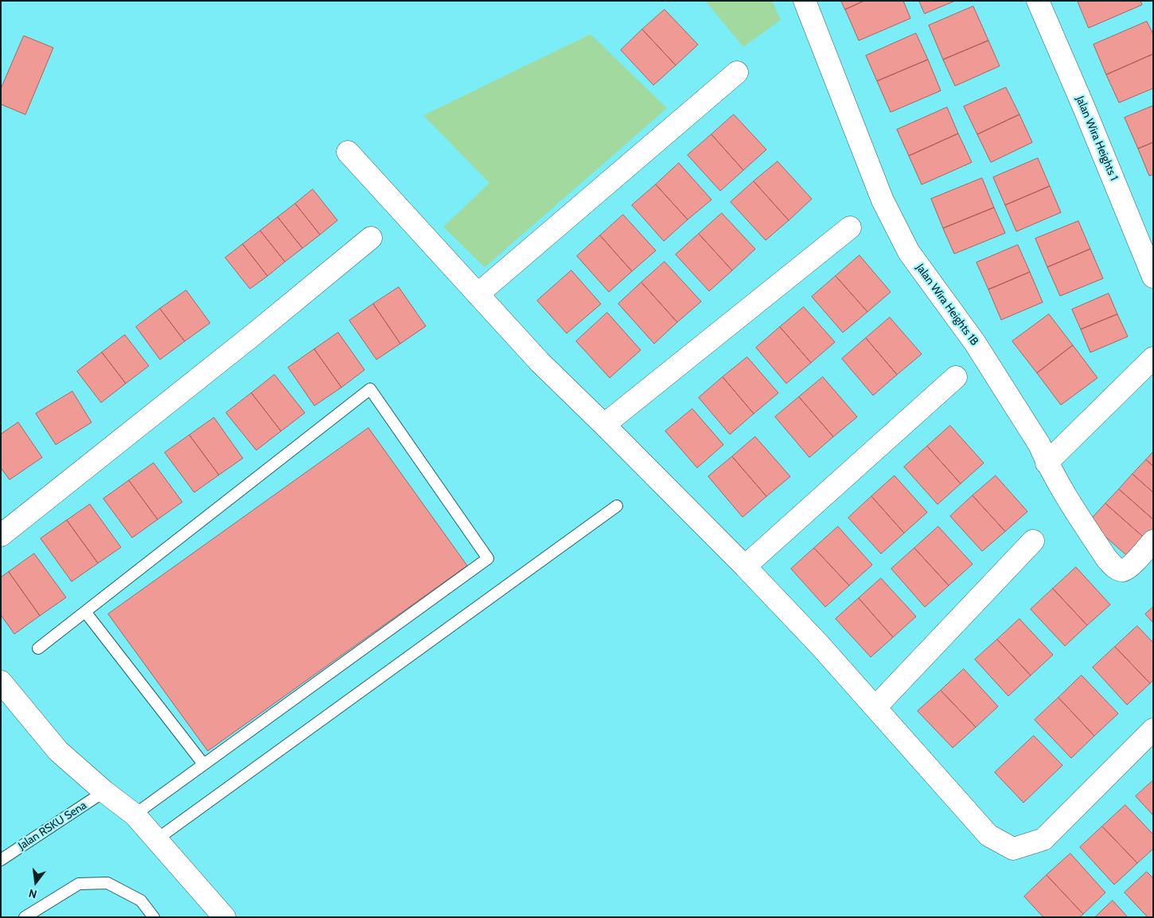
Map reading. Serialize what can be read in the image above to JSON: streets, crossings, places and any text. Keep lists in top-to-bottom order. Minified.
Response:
{"streets":{"street":["Jalan Wira Heights 1","Jalan Wira Heights 1B"],"lane":["Jalan RSKU Sena"]},"north":"bottom"}
